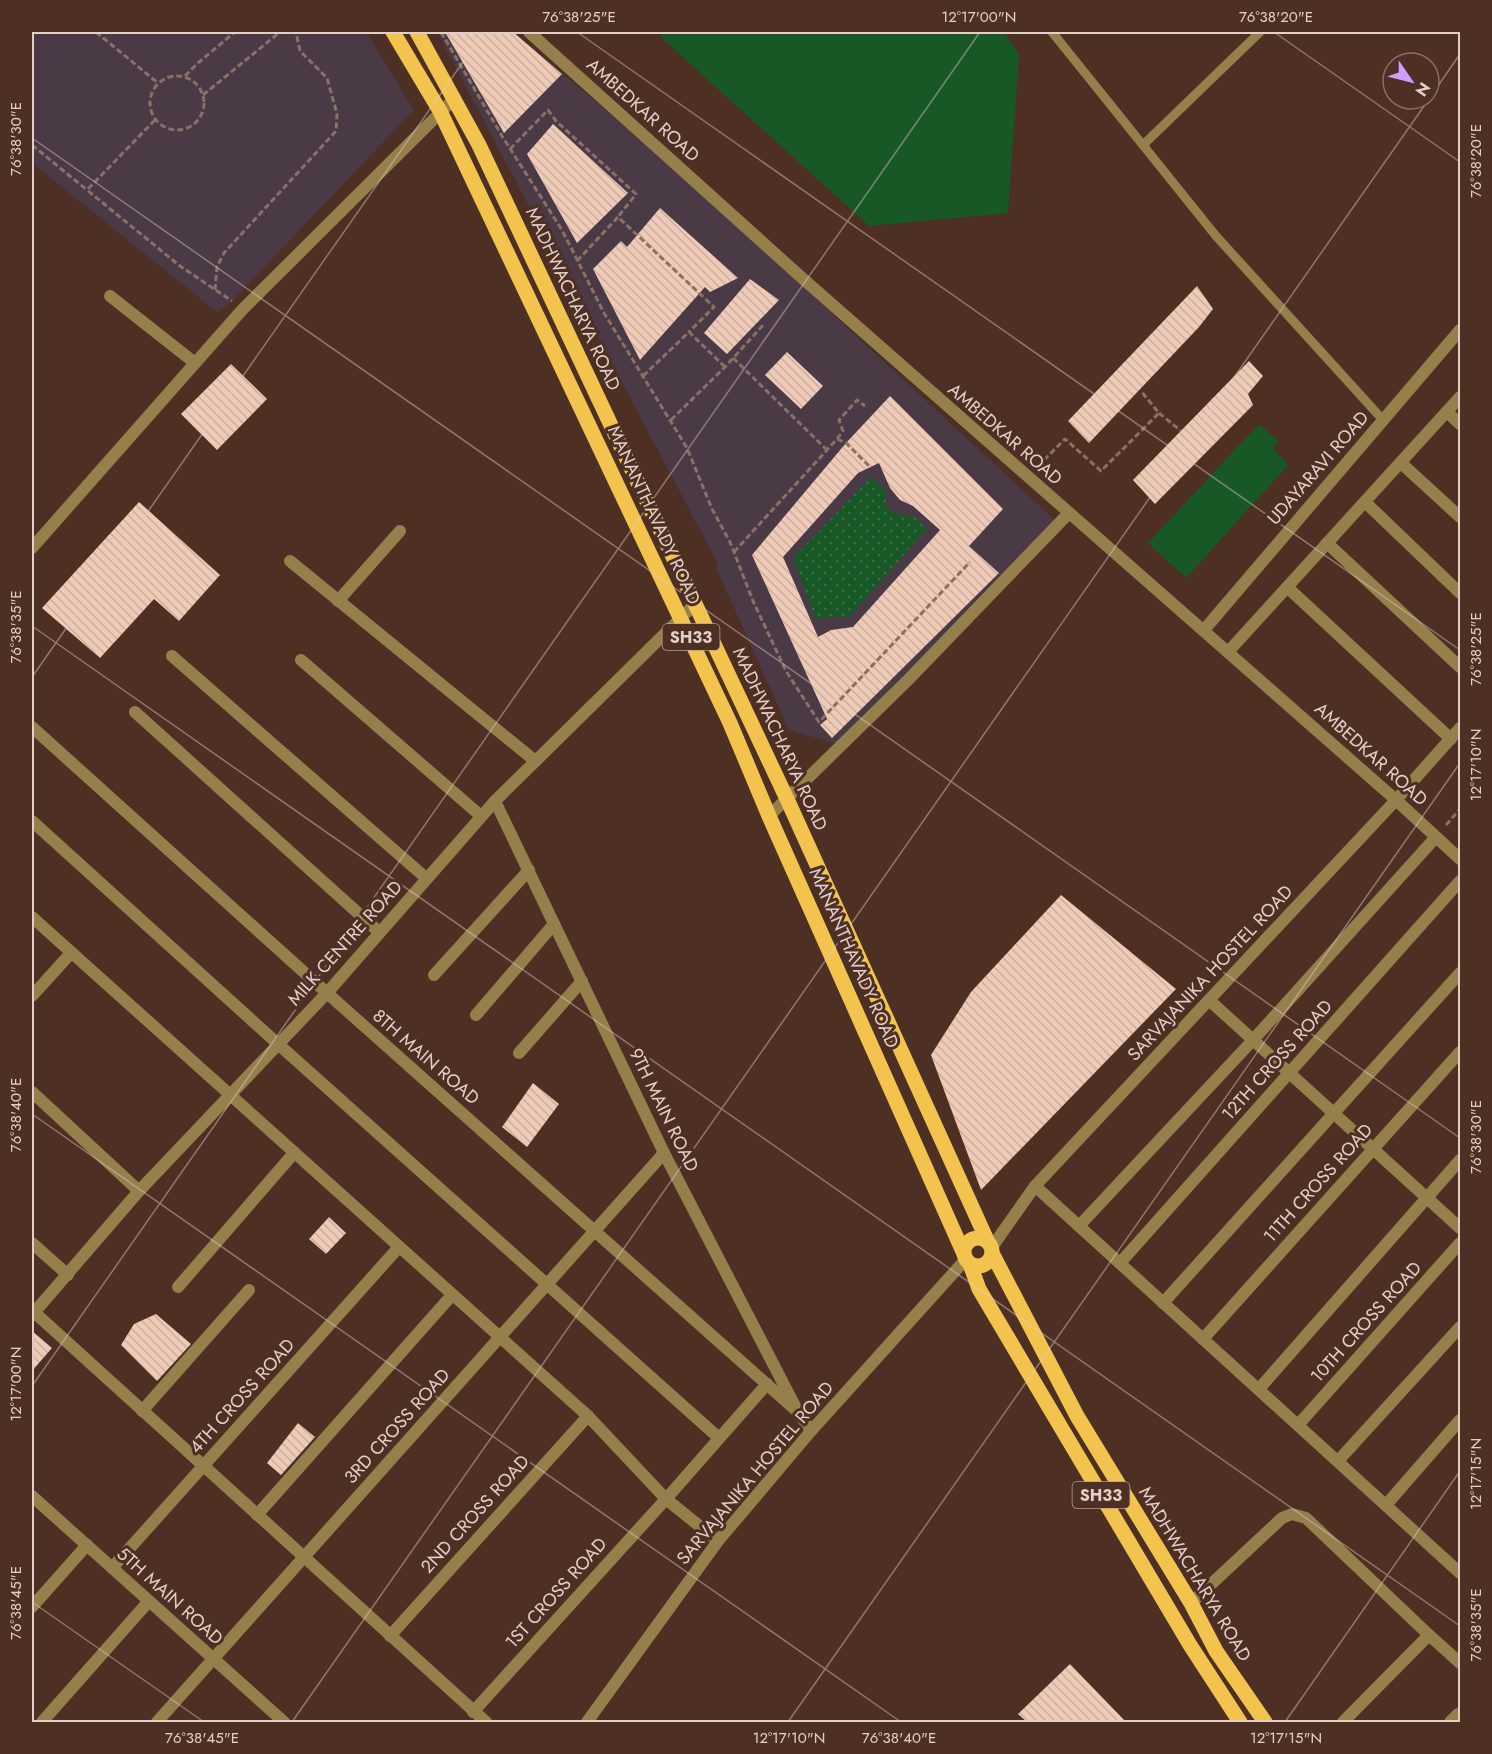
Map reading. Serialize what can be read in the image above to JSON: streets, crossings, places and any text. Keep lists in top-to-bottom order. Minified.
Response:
{"streets":{"main road":["MADHWACHARYA ROAD","MANANTHAVADY ROAD","SH33"],"street":["AMBEDKAR ROAD","UDAYARAVI ROAD","MILK CENTRE ROAD","SARVAJANIKA HOSTEL ROAD","8TH MAIN ROAD","12TH CROSS ROAD","9TH MAIN ROAD","11TH CROSS ROAD","10TH CROSS ROAD","4TH CROSS ROAD","3RD CROSS ROAD","2ND CROSS ROAD","1ST CROSS ROAD","5TH MAIN ROAD"]},"crossings":[["AMBEDKAR ROAD","UDAYARAVI ROAD"],["AMBEDKAR ROAD","SARVAJANIKA HOSTEL ROAD"],["MADHWACHARYA ROAD","MANANTHAVADY ROAD"],["MADHWACHARYA ROAD","MILK CENTRE ROAD"],["MADHWACHARYA ROAD","SARVAJANIKA HOSTEL ROAD"],["MANANTHAVADY ROAD","MILK CENTRE ROAD"],["MANANTHAVADY ROAD","SARVAJANIKA HOSTEL ROAD"],["MILK CENTRE ROAD","8TH MAIN ROAD"],["MILK CENTRE ROAD","9TH MAIN ROAD"],["SARVAJANIKA HOSTEL ROAD","9TH MAIN ROAD"],["8TH MAIN ROAD","9TH MAIN ROAD"],["8TH MAIN ROAD","3RD CROSS ROAD"],["8TH MAIN ROAD","1ST CROSS ROAD"],["9TH MAIN ROAD","3RD CROSS ROAD"],["4TH CROSS ROAD","5TH MAIN ROAD"],["3RD CROSS ROAD","5TH MAIN ROAD"]],"north":"bottom right","coordinates":["76°38'25\"E","12°17'00\"N","76°38'20\"E","76°38'30\"E","76°38'35\"E","12°17'10\"N","76°38'40\"E","12°17'15\"N","76°38'45\"E"]}
